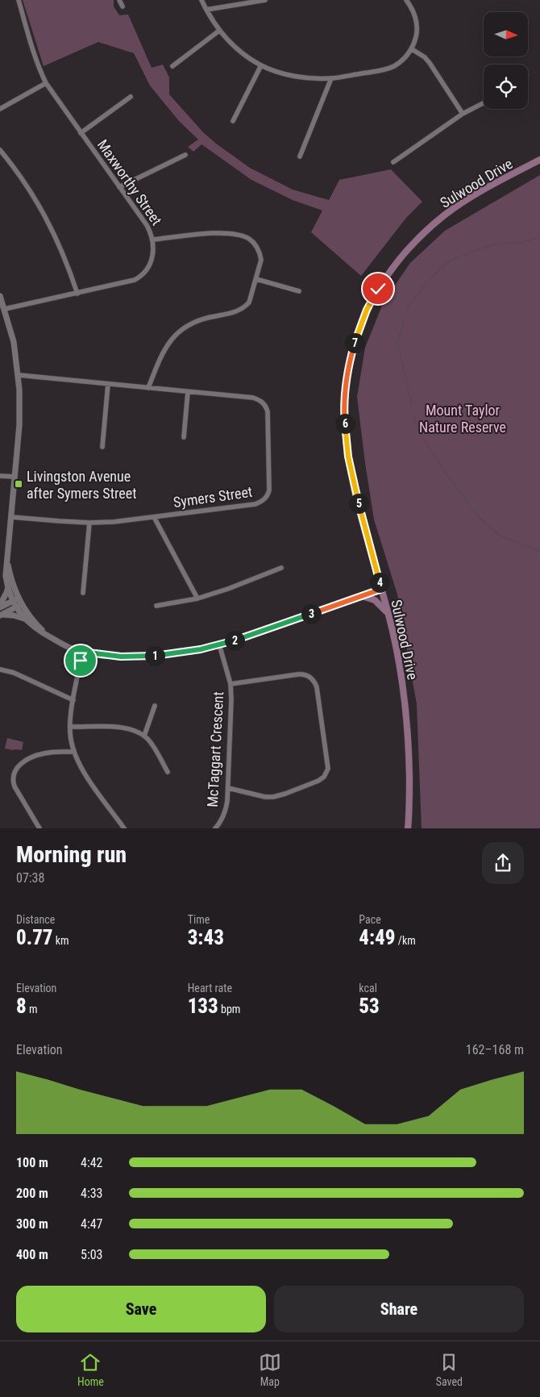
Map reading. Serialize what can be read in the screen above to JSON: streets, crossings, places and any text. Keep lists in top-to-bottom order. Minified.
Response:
{"streets":{"main road":["Sulwood Drive"],"street":["Maxworthy Street","Symers Street","McTaggart Crescent"]},"parks":["Mount Taylor Nature Reserve"],"places":{"transit":["Livingston Avenue after Symers Street"]},"north":"right","page":{"pins":["7","6","5","4","3","2","1"],"heading":["Morning run","07:38"],"stats":[["Distance","0.77 km"],["Time","3:43"],["Pace","4:49 /km"],["Elevation","8 m"],["Heart rate","133 bpm"],["kcal","53"]],"chart":["Elevation","162–168 m"],"list":[{"name":"100 m","note":"4:42"},{"name":"200 m","note":"4:33"},{"name":"300 m","note":"4:47"},{"name":"400 m","note":"5:03"}],"buttons":["Save","Share"],"tabs":["Home","Map","Saved"]}}
